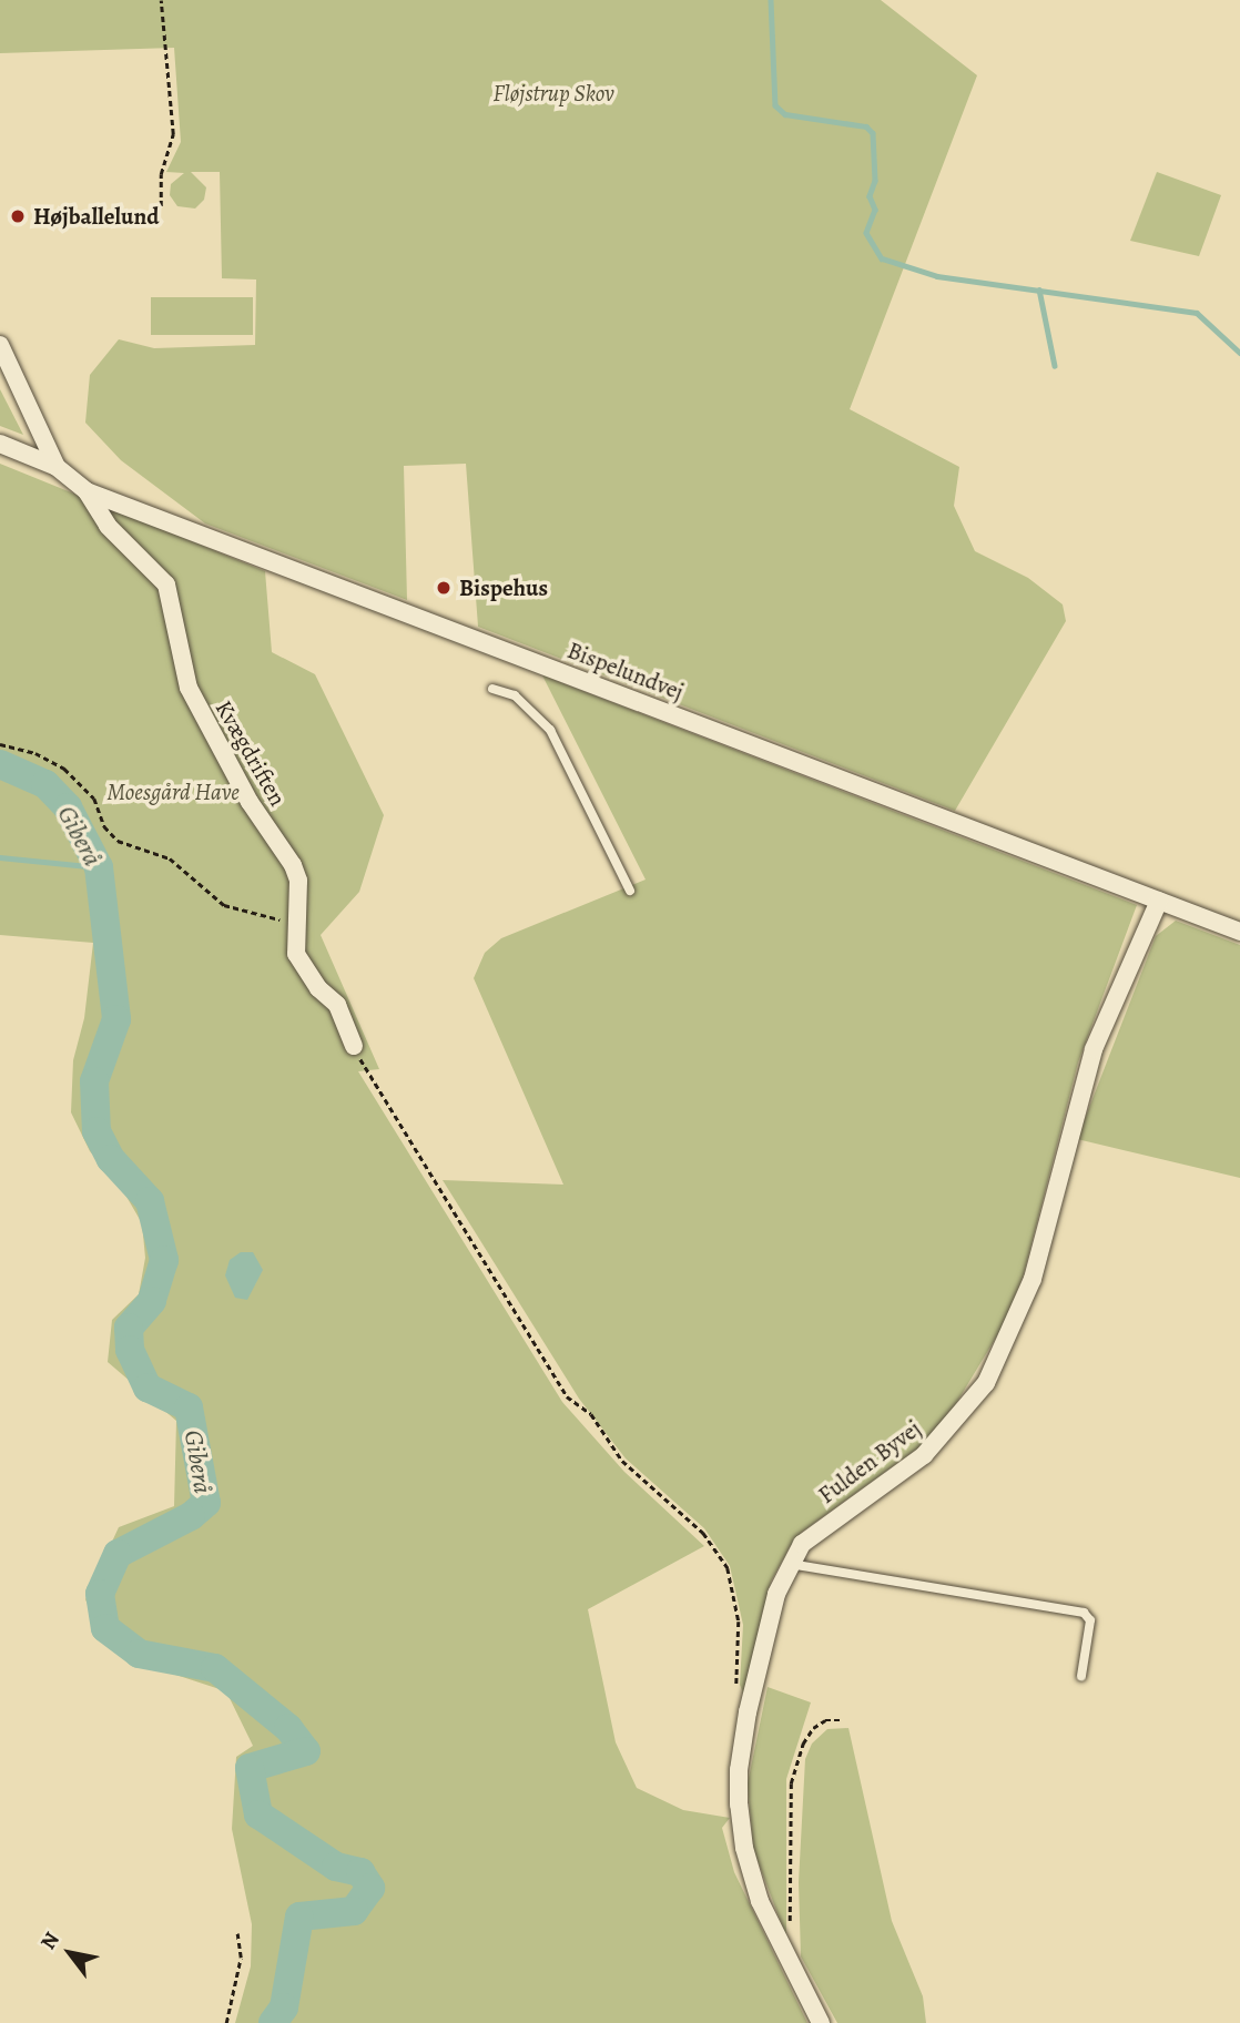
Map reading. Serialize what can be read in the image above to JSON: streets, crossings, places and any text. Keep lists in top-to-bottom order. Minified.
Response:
{"streets":{"street":["Bispelundvej","Kvægdriften","Fulden Byvej"]},"crossings":[["Bispelundvej","Kvægdriften"],["Bispelundvej","Fulden Byvej"]],"water":["Giberå"],"parks":["Fløjstrup Skov","Moesgård Have"],"places":["Højballelund","Bispehus"],"north":"top left"}
